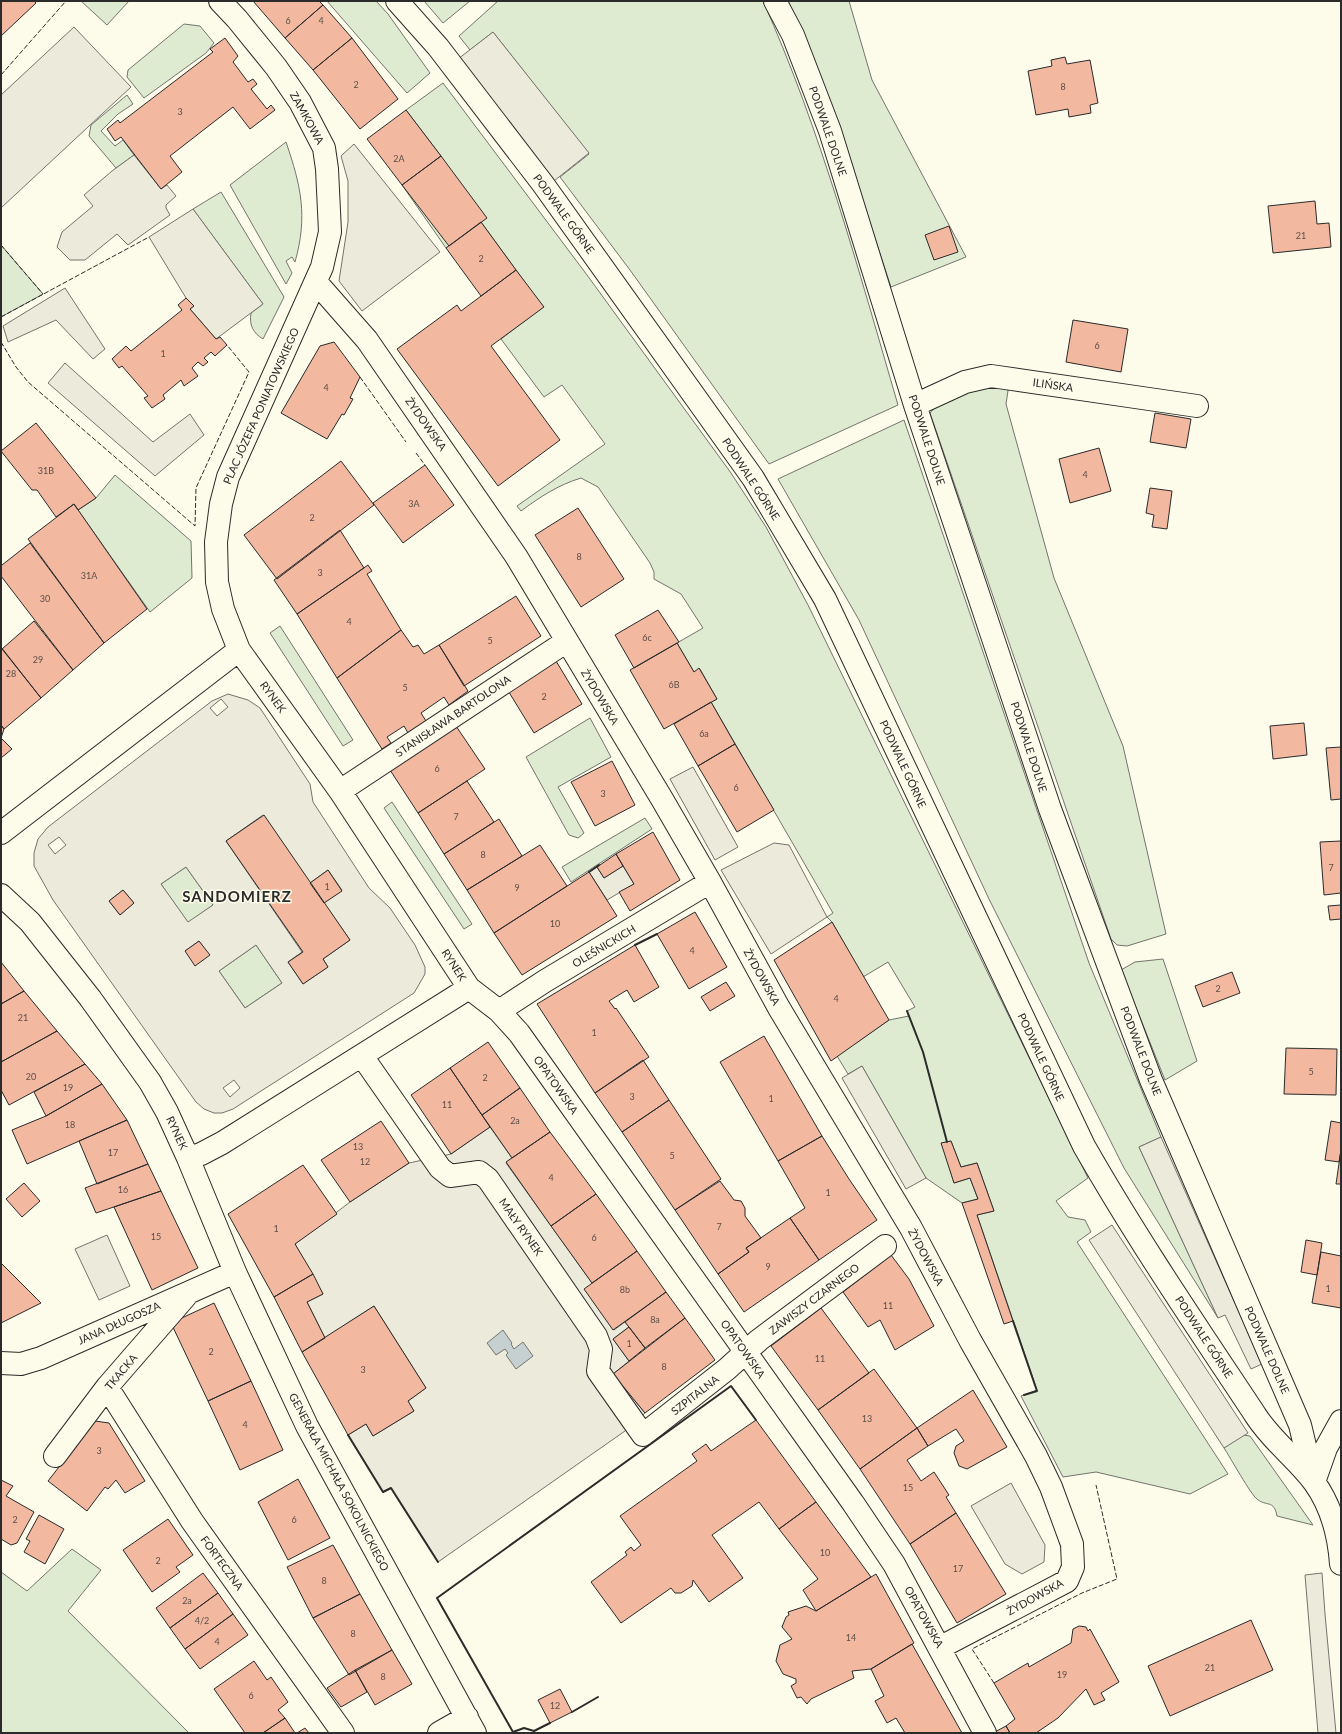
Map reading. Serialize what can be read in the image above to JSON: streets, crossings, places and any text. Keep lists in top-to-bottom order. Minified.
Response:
{"streets":{"street":["ZAMKOWA","PODWALE DOLNE","PODWALE GÓRNE","ILIŃSKA","PLAC JÓZEFA PONIATOWSKIEGO","ŻYDOWSKA","RYNEK","STANISŁAWA BARTOLONA","OLEŚNICKICH","OPATOWSKA","MAŁY RYNEK","ZAWISZY CZARNEGO","JANA DŁUGOSZA","TKACKA","SZPITALNA","GENERAŁA MICHAŁA SOKOLNICKIEGO","FORTECZNA"]},"crossings":[["ZAMKOWA","PLAC JÓZEFA PONIATOWSKIEGO"],["ZAMKOWA","ŻYDOWSKA"],["PODWALE DOLNE","PODWALE GÓRNE"],["PODWALE DOLNE","ILIŃSKA"],["PLAC JÓZEFA PONIATOWSKIEGO","ŻYDOWSKA"],["PLAC JÓZEFA PONIATOWSKIEGO","RYNEK"],["ŻYDOWSKA","STANISŁAWA BARTOLONA"],["ŻYDOWSKA","OLEŚNICKICH"],["ŻYDOWSKA","OPATOWSKA"],["RYNEK","STANISŁAWA BARTOLONA"],["RYNEK","OPATOWSKA"],["RYNEK","MAŁY RYNEK"],["RYNEK","GENERAŁA MICHAŁA SOKOLNICKIEGO"],["OLEŚNICKICH","OPATOWSKA"],["OPATOWSKA","ZAWISZY CZARNEGO"],["OPATOWSKA","SZPITALNA"],["MAŁY RYNEK","SZPITALNA"],["ZAWISZY CZARNEGO","SZPITALNA"],["JANA DŁUGOSZA","TKACKA"],["JANA DŁUGOSZA","GENERAŁA MICHAŁA SOKOLNICKIEGO"],["TKACKA","FORTECZNA"]],"districts":["SANDOMIERZ"],"house_numbers":["6","4","2","8","3","2A","21","2","6","1","4","31B","4","3A","2","8","3","31A","30","4","6c","5","29","28","6B","5","2","6a","6","6","3","7","8","7","1","9","10","4","2","4","21","1","5","20","2","19","3","1","11","2a","18","13","17","5","12","4","16","1","7","1","15","6","9","1","8b","11","8a","1","2","11","8","3","13","4","3","15","2","6","10","2","17","8","2a","4/2","8","14","4","21","19","8","6","12"]}
